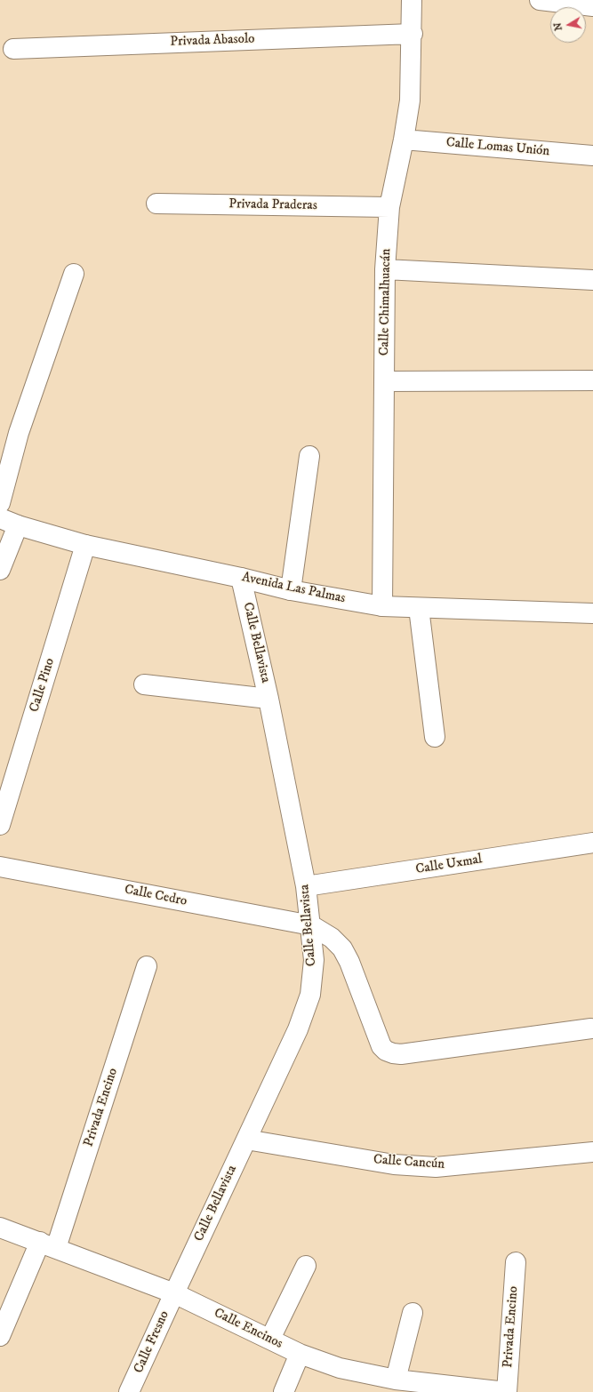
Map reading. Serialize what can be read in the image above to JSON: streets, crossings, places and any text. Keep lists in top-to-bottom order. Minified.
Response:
{"streets":{"street":["Privada Abasolo","Calle Lomas Unión","Privada Praderas","Calle Chimalhuacán","Avenida Las Palmas","Calle Bellavista","Calle Pino","Calle Uxmal","Calle Cedro","Privada Encino","Calle Cancún","Calle Encinos","Calle Fresno"]},"crossings":[["Privada Abasolo","Calle Chimalhuacán"],["Calle Lomas Unión","Calle Chimalhuacán"],["Privada Praderas","Calle Chimalhuacán"],["Calle Chimalhuacán","Avenida Las Palmas"],["Avenida Las Palmas","Calle Bellavista"],["Avenida Las Palmas","Calle Pino"],["Calle Bellavista","Calle Uxmal"],["Calle Bellavista","Calle Cedro"],["Calle Bellavista","Calle Cancún"],["Calle Bellavista","Calle Encinos"],["Calle Bellavista","Calle Fresno"],["Privada Encino","Calle Encinos"],["Calle Encinos","Calle Fresno"]],"north":"left"}
